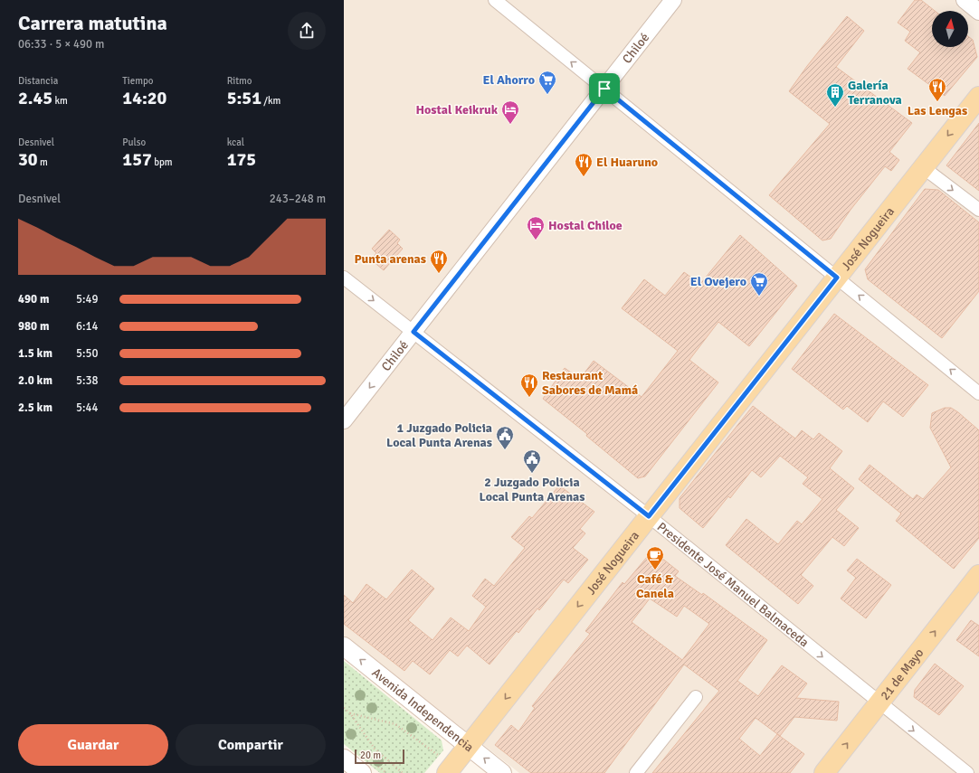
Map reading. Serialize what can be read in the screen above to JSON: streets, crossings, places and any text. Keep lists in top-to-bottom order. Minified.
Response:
{"streets":{"main road":["José Nogueira","21 de Mayo","Avenida Independencia"],"street":["Chiloé","Presidente José Manuel Balmaceda"]},"crossings":[["Chiloé","Presidente José Manuel Balmaceda"],["José Nogueira","Presidente José Manuel Balmaceda"],["José Nogueira","Avenida Independencia"],["Presidente José Manuel Balmaceda","21 de Mayo"]],"one_way":["José Nogueira","Presidente José Manuel Balmaceda","21 de Mayo","Avenida Independencia"],"places":{"supermarket":["El Ahorro","El Ovejero"],"restaurant":["Las Lengas","El Huaruno","Punta arenas","Restaurant Sabores de Mamá"],"building":["Galería Terranova"],"hotel":["Hostal Keikruk","Hostal Chiloe"],"public building":["1 Juzgado Policia Local Punta Arenas","2 Juzgado Policia Local Punta Arenas"],"cafe":["Café & Canela"]},"scale_bar":"20 m","north":"top","page":{"heading":["Carrera matutina","06:33 · 5 × 490 m"],"stats":[["Distancia","2.45 km"],["Tiempo","14:20"],["Ritmo","5:51 /km"],["Desnivel","30 m"],["Pulso","157 bpm"],["kcal","175"]],"chart":["Desnivel","243–248 m"],"list":[{"name":"490 m","note":"5:49"},{"name":"980 m","note":"6:14"},{"name":"1.5 km","note":"5:50"},{"name":"2.0 km","note":"5:38"},{"name":"2.5 km","note":"5:44"}],"buttons":["Guardar","Compartir"],"scale":"20 m"}}
